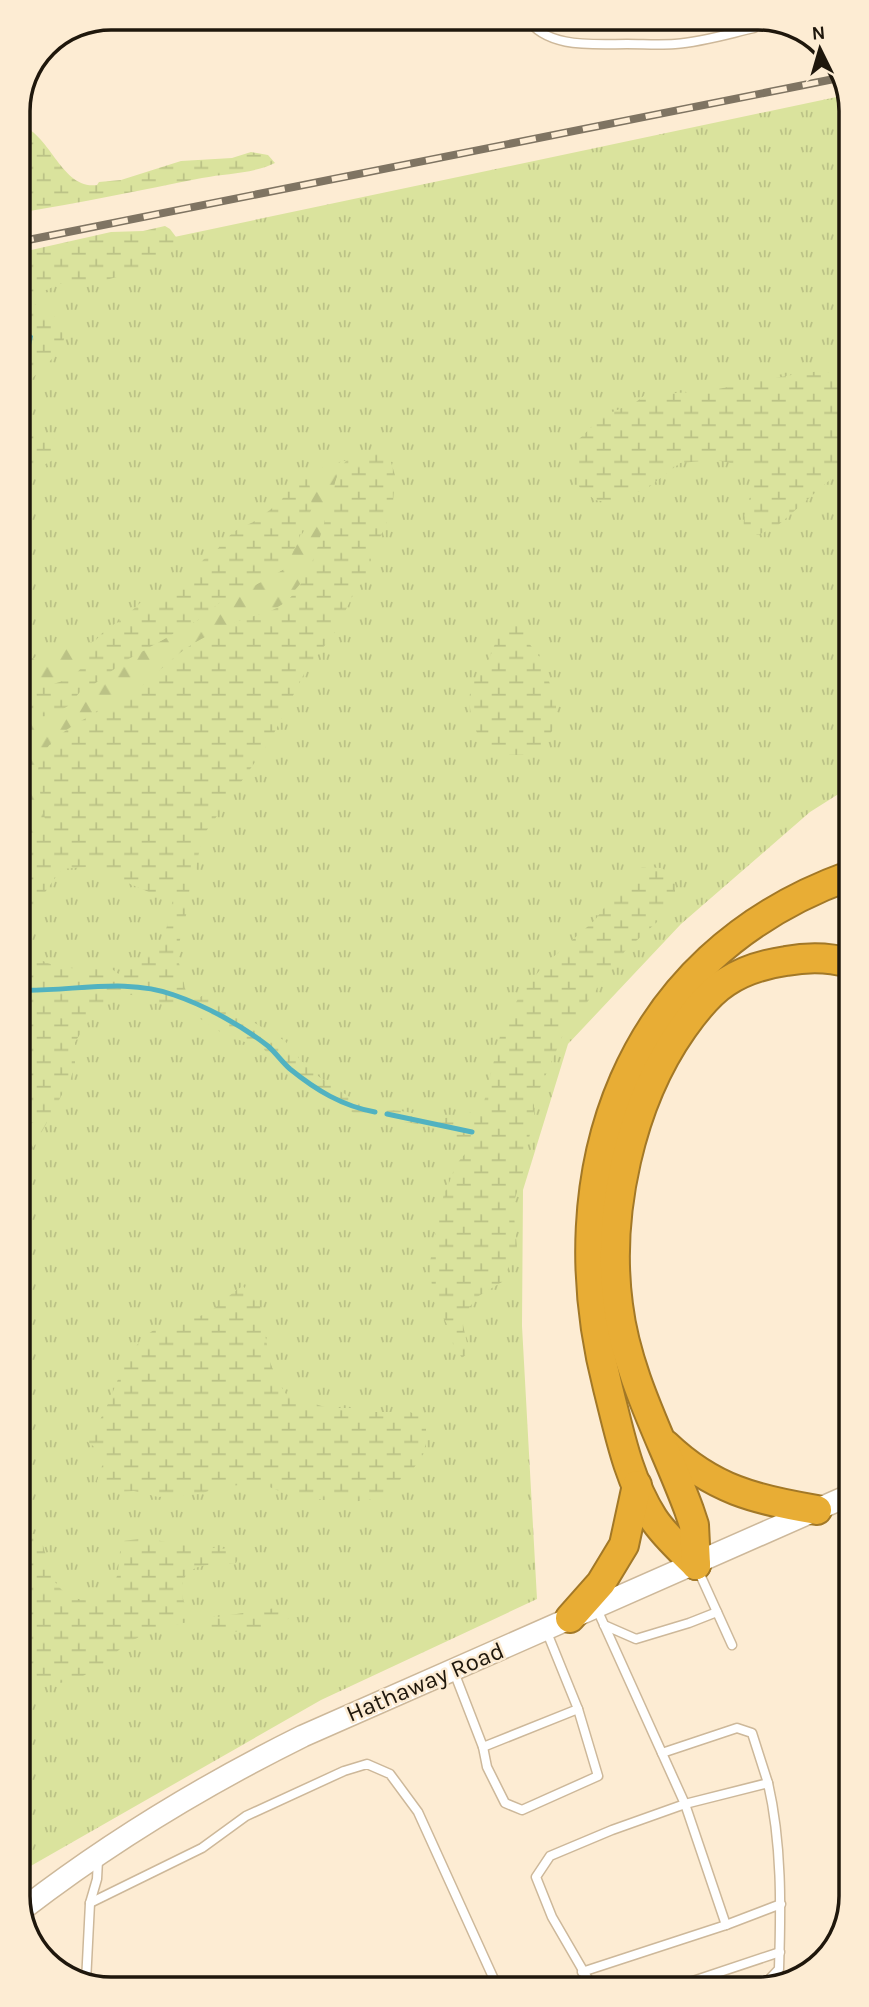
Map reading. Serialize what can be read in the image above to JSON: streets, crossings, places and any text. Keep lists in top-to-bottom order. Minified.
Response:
{"streets":{"main road":["Hathaway Road"]},"north":"top"}
